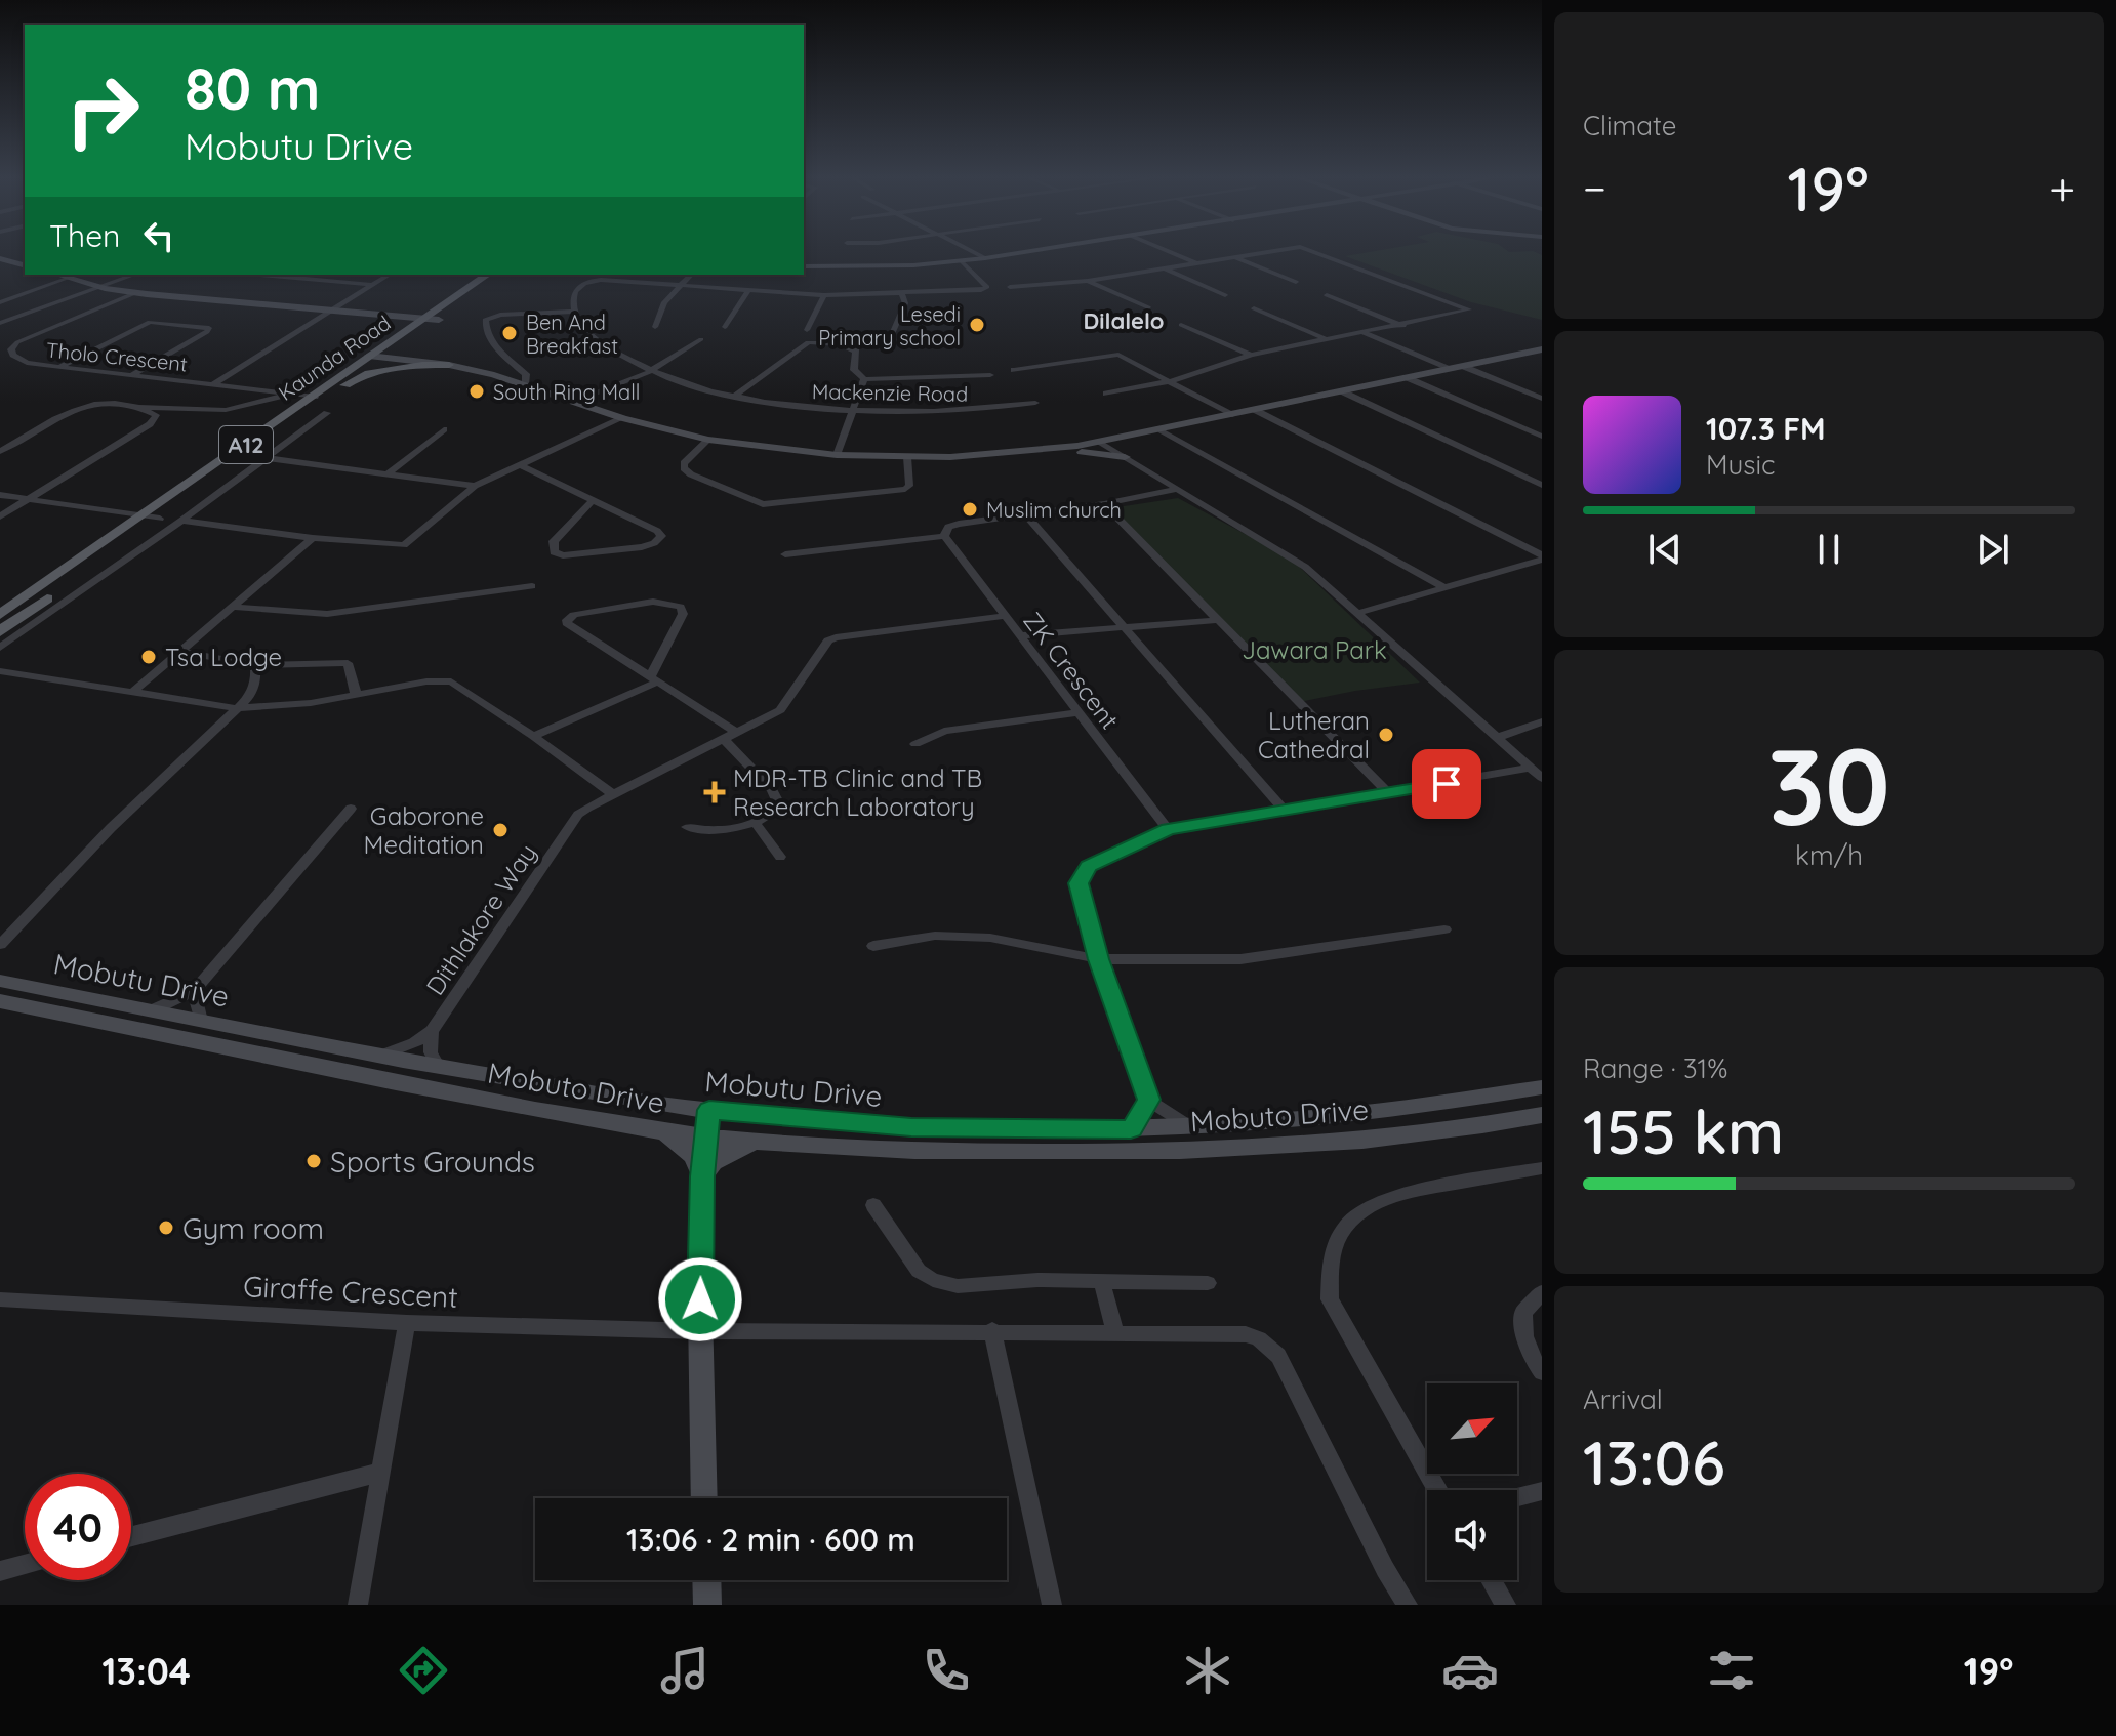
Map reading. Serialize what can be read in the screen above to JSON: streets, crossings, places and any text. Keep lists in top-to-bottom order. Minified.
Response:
{"streets":{"main road":["Kaunda Road","A12"],"street":["Tholo Crescent","Mackenzie Road","ZK Crescent","Dithlakore Way","Mobutu Drive","Mobuto Drive","Giraffe Crescent"]},"crossings":[["Tholo Crescent","Kaunda Road"],["Kaunda Road","A12"],["ZK Crescent","Dithlakore Way"],["Dithlakore Way","Mobutu Drive"]],"districts":["Dilalelo"],"parks":["Jawara Park"],"places":{"other":["Lesedi Primary school","Ben And Breakfast","South Ring Mall","Muslim church","Tsa Lodge","Lutheran Cathedral","Gaborone Meditation","Sports Grounds","Gym room"],"health":["MDR-TB Clinic and TB Research Laboratory"]},"north":"top right","page":{"tile":["Climate",["30","km/h"],["Range · 31%","155 km"],["Arrival","13:06"]],"turn":["80 m","Mobutu Drive"],"heat":["−","19°","+"],"then":"Then","song":["107.3 FM","Music"],"limit":"40","trip":"13:06 · 2 min · 600 m","tabs":["13:04","19°"]}}
